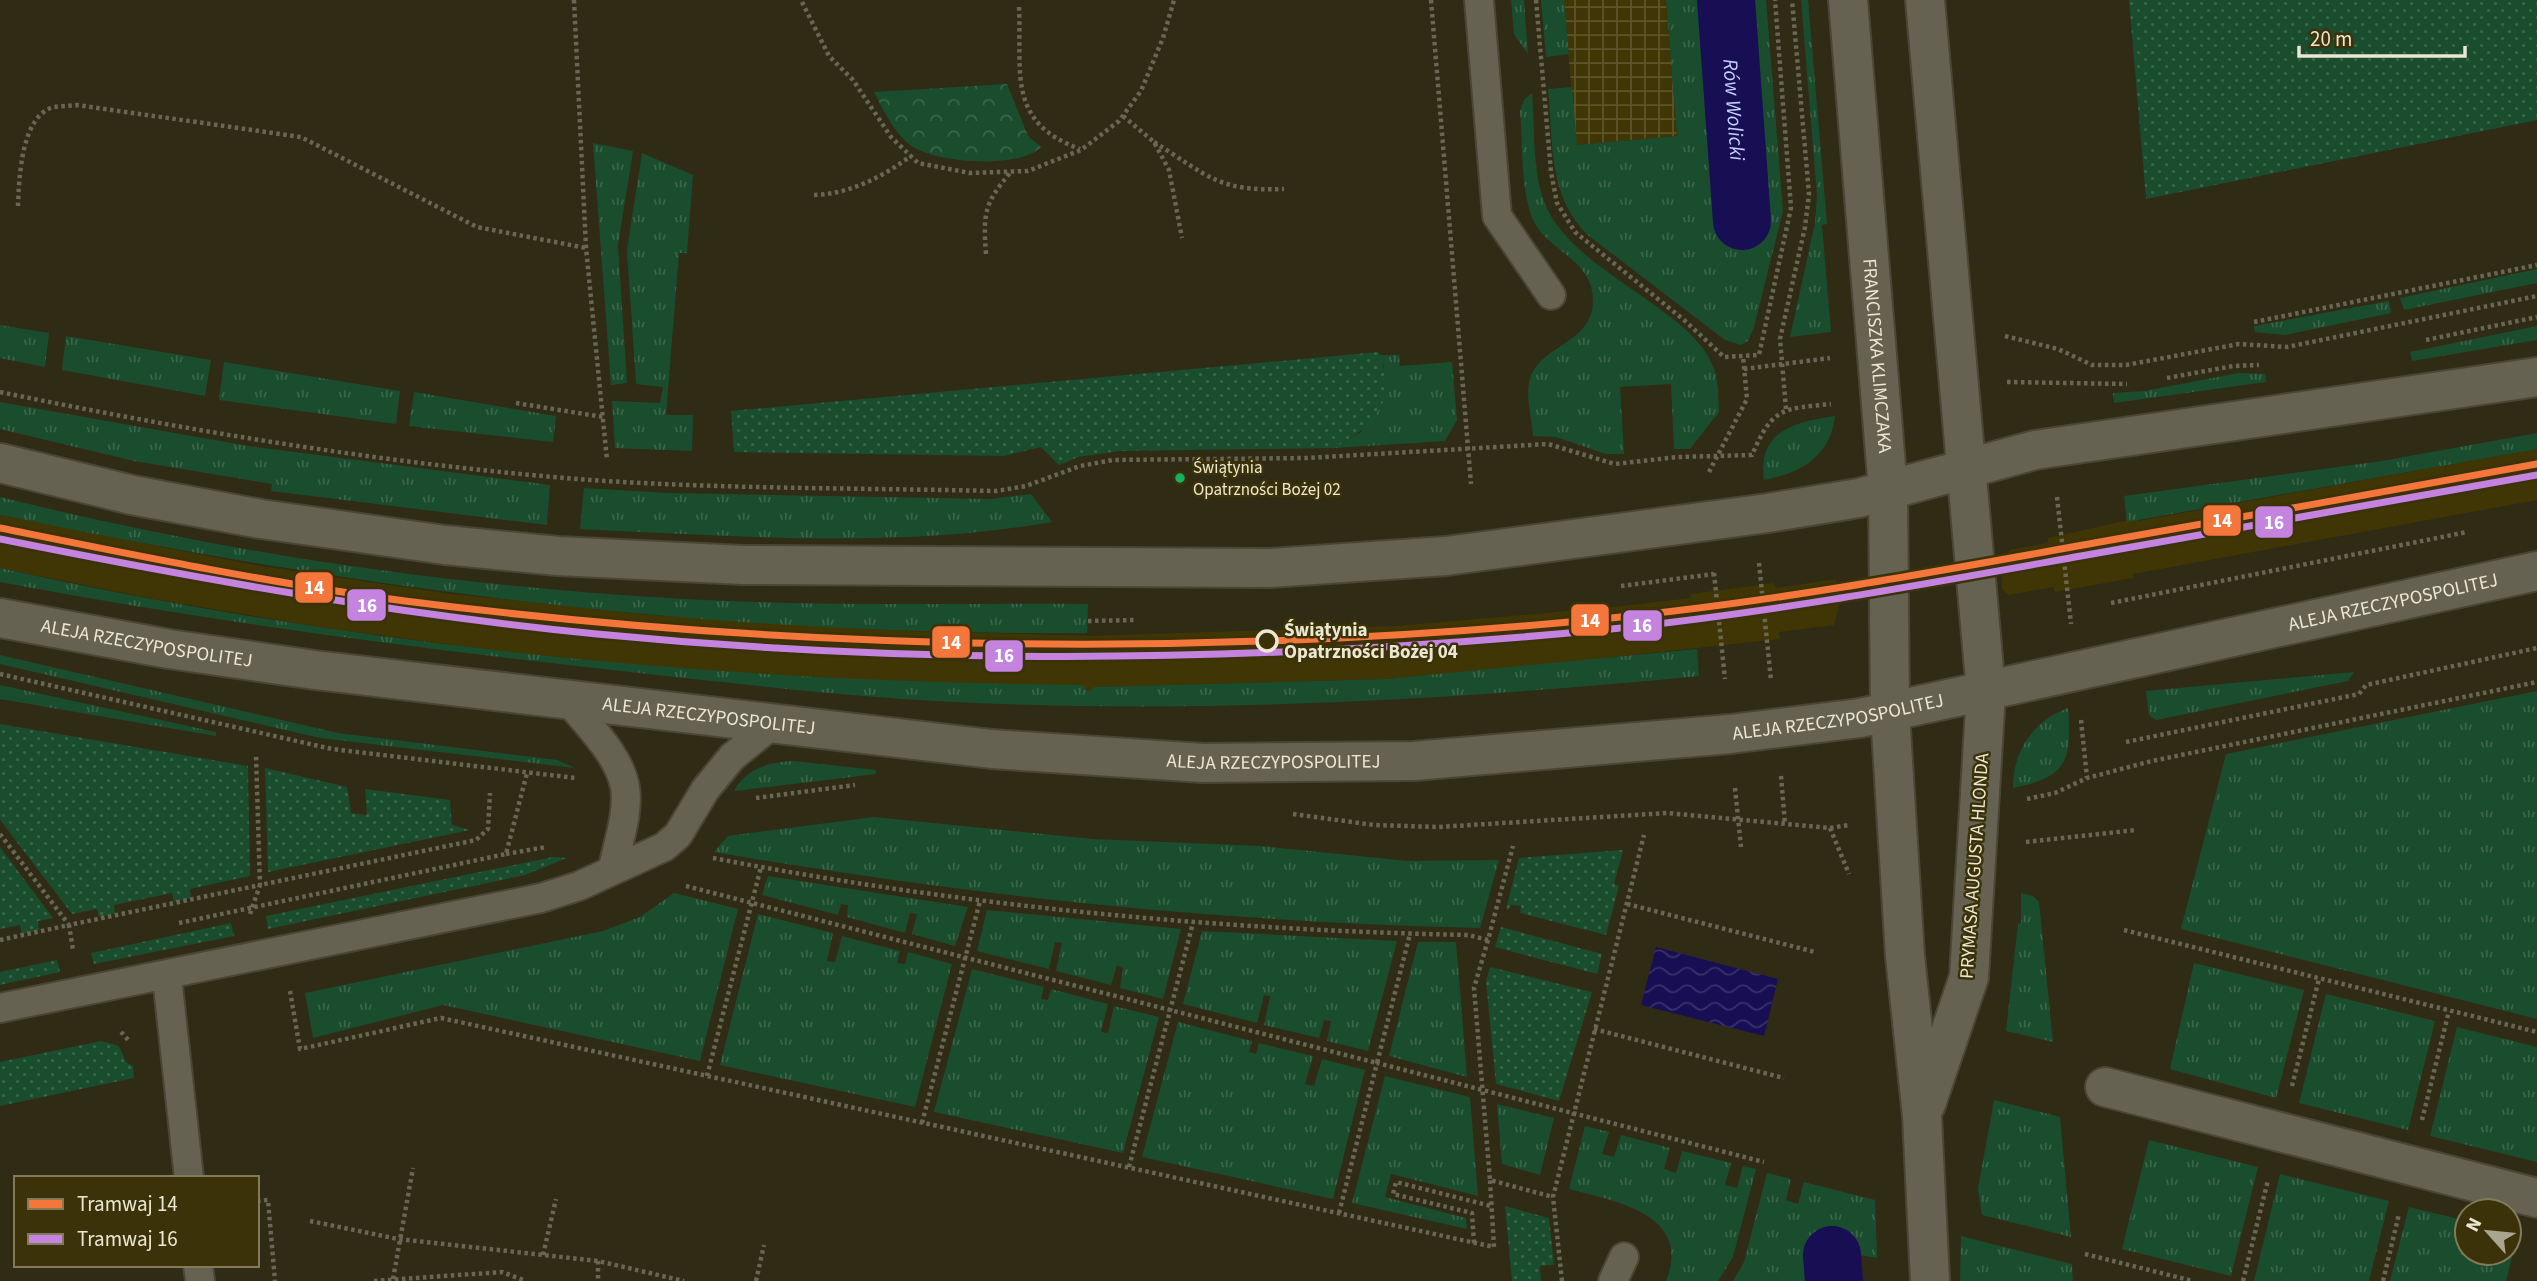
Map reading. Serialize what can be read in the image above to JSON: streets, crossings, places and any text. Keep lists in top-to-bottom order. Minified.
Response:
{"streets":{"street":["FRANCISZKA KLIMCZAKA","ALEJA RZECZYPOSPOLITEJ","PRYMASA AUGUSTA HLONDA"]},"crossings":[["FRANCISZKA KLIMCZAKA","ALEJA RZECZYPOSPOLITEJ"],["FRANCISZKA KLIMCZAKA","PRYMASA AUGUSTA HLONDA"],["ALEJA RZECZYPOSPOLITEJ","PRYMASA AUGUSTA HLONDA"]],"water":["Rów Wolicki"],"places":["Świątynia Opatrzności Bożej 02","Świątynia Opatrzności Bożej 04"],"lines":["tram line 14","tram line 16"],"legend":["Tramwaj 14","Tramwaj 16"],"scale_bar":"20 m","north":"top left"}
